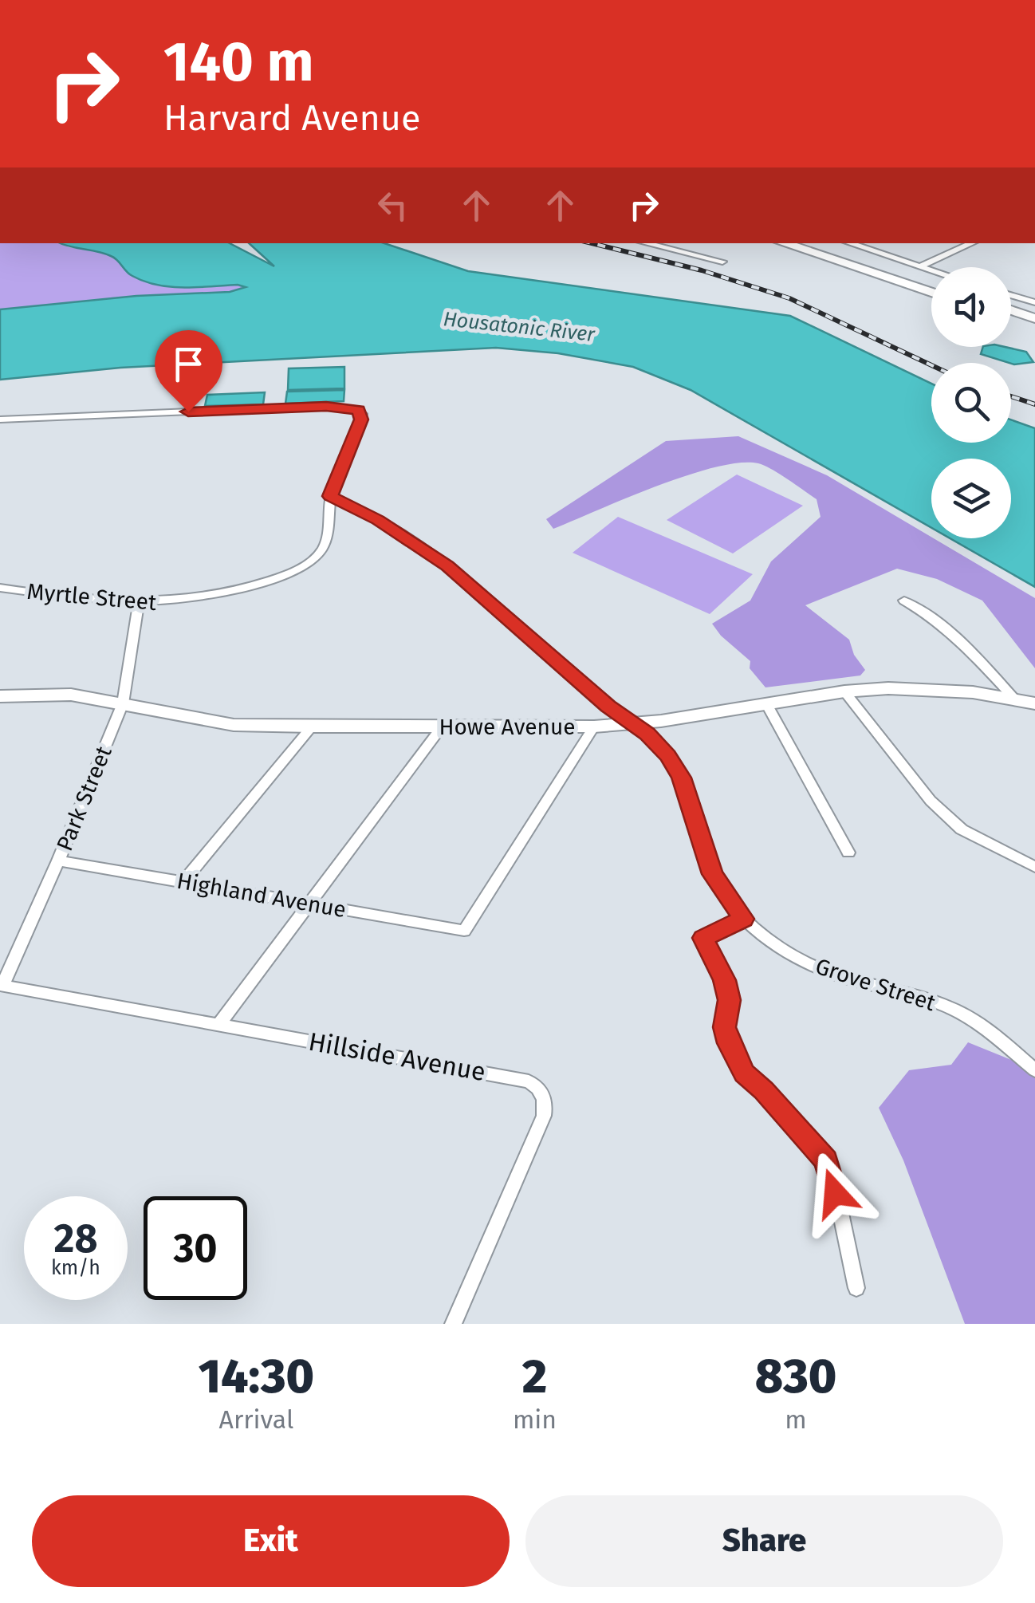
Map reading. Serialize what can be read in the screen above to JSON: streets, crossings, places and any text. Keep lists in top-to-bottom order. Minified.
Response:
{"streets":{"main road":["Howe Avenue"],"street":["Myrtle Street","Park Street","Highland Avenue","Grove Street","Hillside Avenue"]},"crossings":[["Myrtle Street","Park Street"],["Myrtle Street","Grove Street"],["Howe Avenue","Park Street"],["Howe Avenue","Highland Avenue"],["Howe Avenue","Grove Street"],["Park Street","Highland Avenue"],["Park Street","Hillside Avenue"]],"water":["Housatonic River"],"page":{"turn":["140 m","Harvard Avenue"],"speed":"28 km/h","limit":"30","eta":["14:30","Arrival","2","min","830","m"],"buttons":["Exit","Share"]}}
